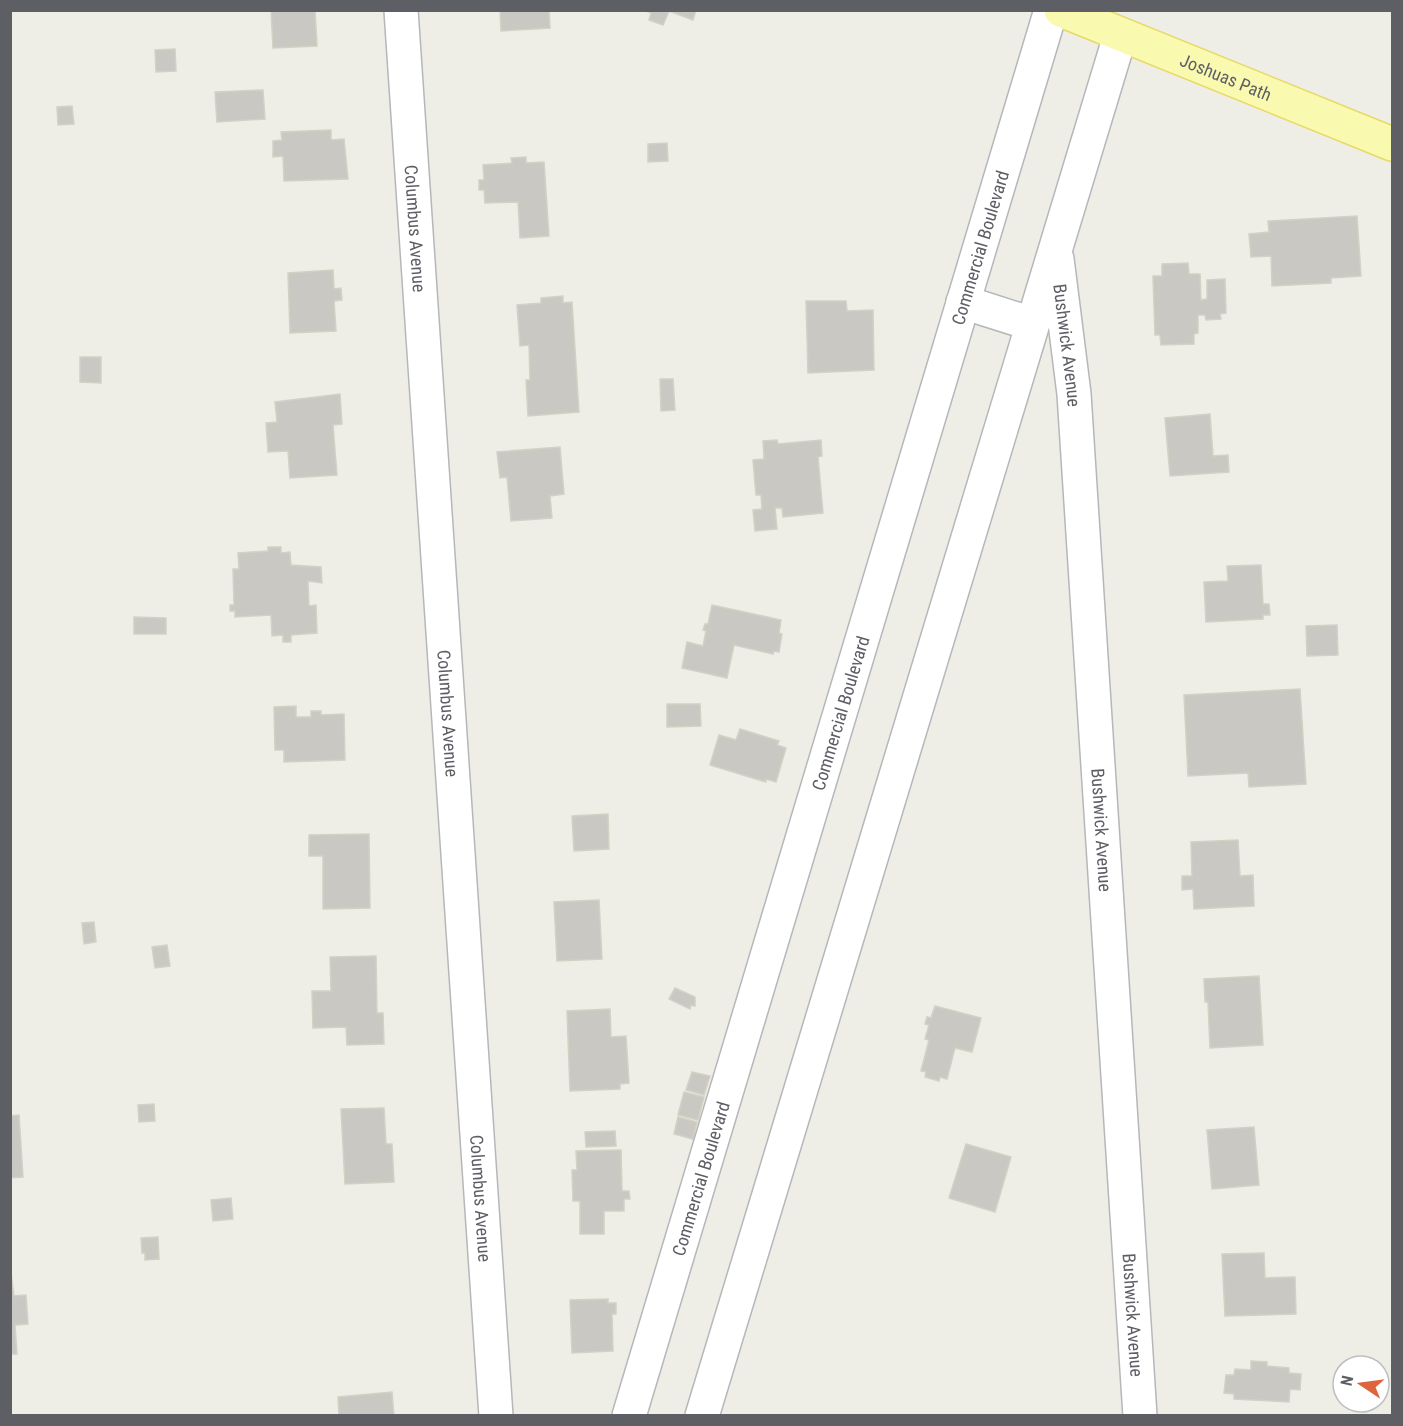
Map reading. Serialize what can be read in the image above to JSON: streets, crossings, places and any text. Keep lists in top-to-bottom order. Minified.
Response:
{"streets":{"main road":["Joshuas Path"],"street":["Columbus Avenue","Commercial Boulevard","Bushwick Avenue"]},"north":"left"}
